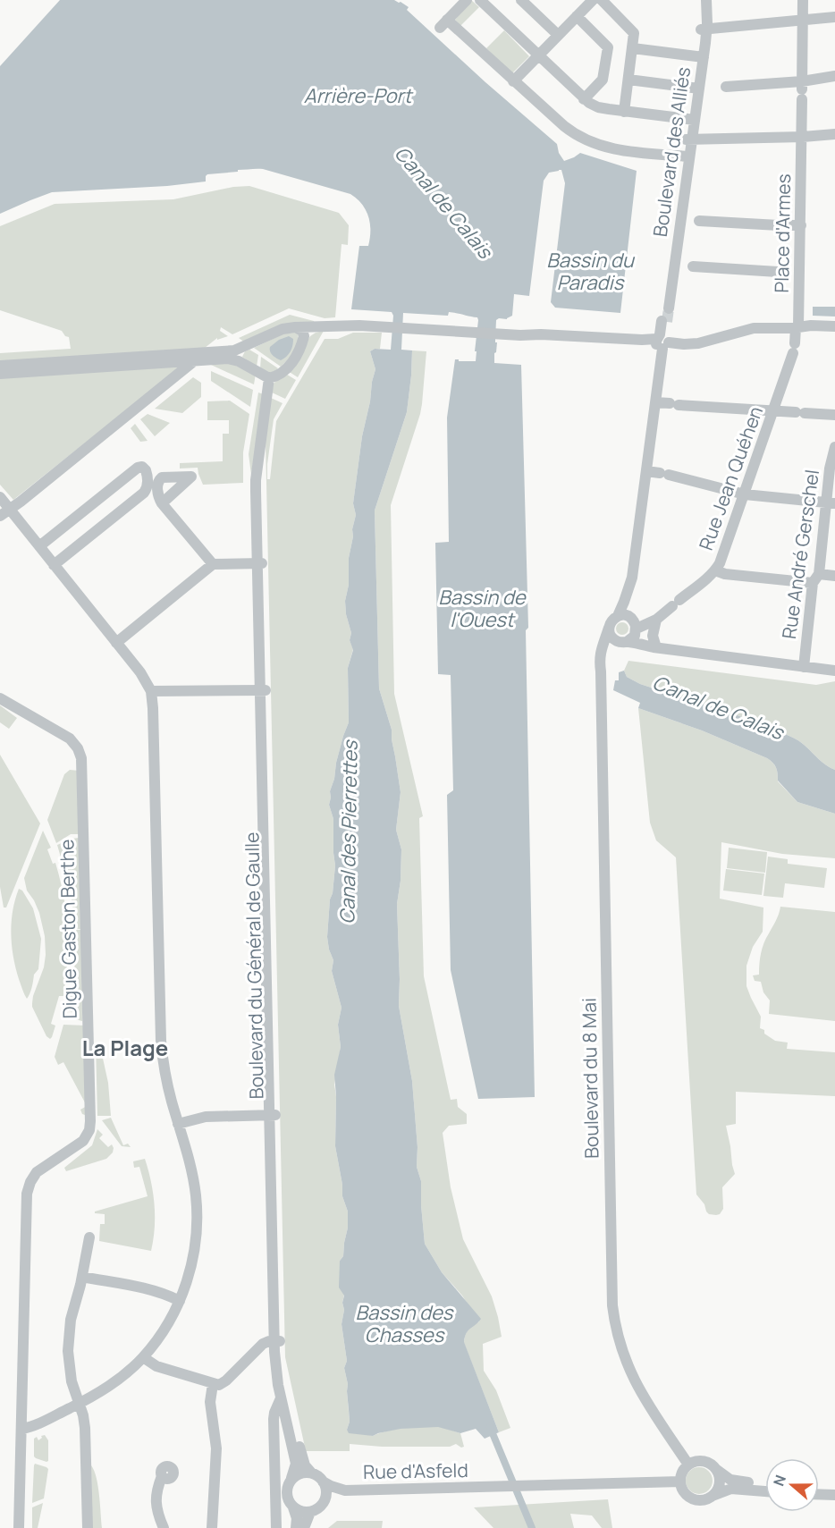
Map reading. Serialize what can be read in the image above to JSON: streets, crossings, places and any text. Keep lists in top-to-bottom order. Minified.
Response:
{"streets":{"street":["Boulevard des Alliés","Place d'Armes","Rue Jean Quéhen","Rue André Gerschel","Digue Gaston Berthe","Boulevard du Général de Gaulle","Boulevard du 8 Mai","Rue d'Asfeld"]},"crossings":[["Place d'Armes","Rue Jean Quéhen"],["Rue Jean Quéhen","Boulevard du 8 Mai"],["Boulevard du Général de Gaulle","Rue d'Asfeld"],["Boulevard du 8 Mai","Rue d'Asfeld"]],"districts":["La Plage"],"water":["Arrière-Port","Canal de Calais","Bassin du Paradis","Bassin de l'Ouest","Canal des Pierrettes","Bassin des Chasses"],"north":"left"}
